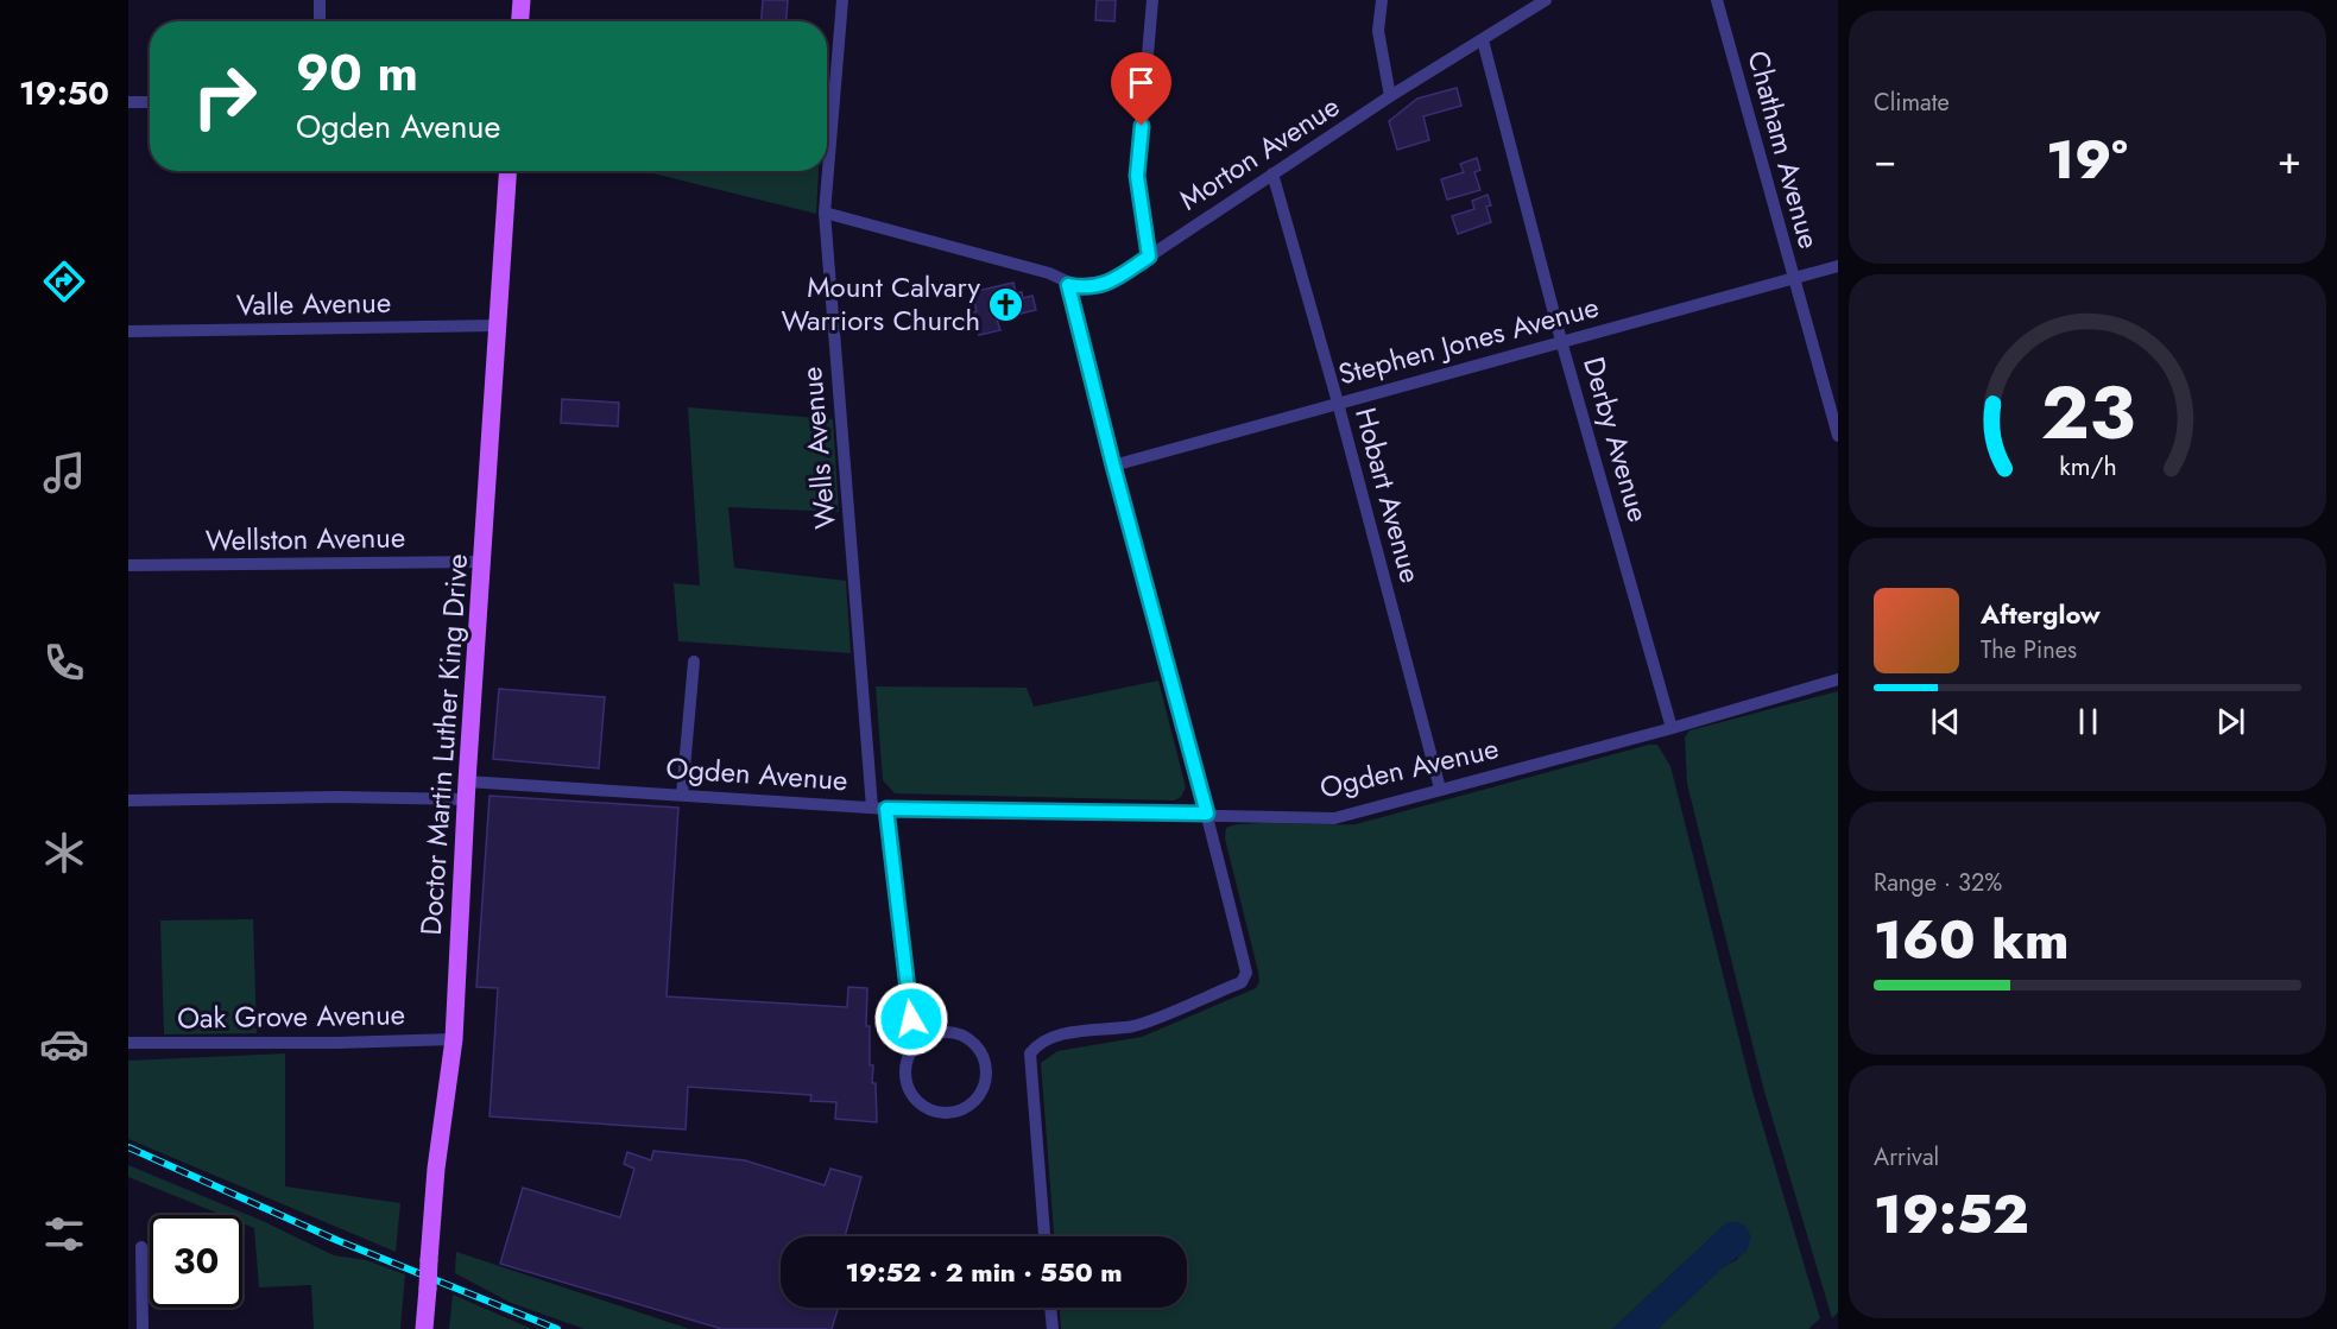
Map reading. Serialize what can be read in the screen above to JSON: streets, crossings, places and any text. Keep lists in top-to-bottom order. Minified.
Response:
{"streets":{"main road":["Doctor Martin Luther King Drive"],"street":["Chatham Avenue","Morton Avenue","Valle Avenue","Stephen Jones Avenue","Derby Avenue","Wells Avenue","Hobart Avenue","Wellston Avenue","Ogden Avenue","Oak Grove Avenue"]},"crossings":[["Chatham Avenue","Stephen Jones Avenue"],["Morton Avenue","Derby Avenue"],["Morton Avenue","Wells Avenue"],["Morton Avenue","Hobart Avenue"],["Valle Avenue","Doctor Martin Luther King Drive"],["Stephen Jones Avenue","Derby Avenue"],["Stephen Jones Avenue","Hobart Avenue"],["Derby Avenue","Ogden Avenue"],["Wells Avenue","Ogden Avenue"],["Hobart Avenue","Ogden Avenue"],["Wellston Avenue","Doctor Martin Luther King Drive"],["Doctor Martin Luther King Drive","Ogden Avenue"],["Doctor Martin Luther King Drive","Oak Grove Avenue"]],"places":{"church":["Mount Calvary Warriors Church"]},"page":{"tabs":"19:50","tile":["Climate",["Range · 32%","160 km"],["Arrival","19:52"]],"turn":["90 m","Ogden Avenue"],"heat":["−","19°","+"],"song":["Afterglow","The Pines"],"limit":"30","trip":"19:52 · 2 min · 550 m","gauge":["23","km/h"]}}
